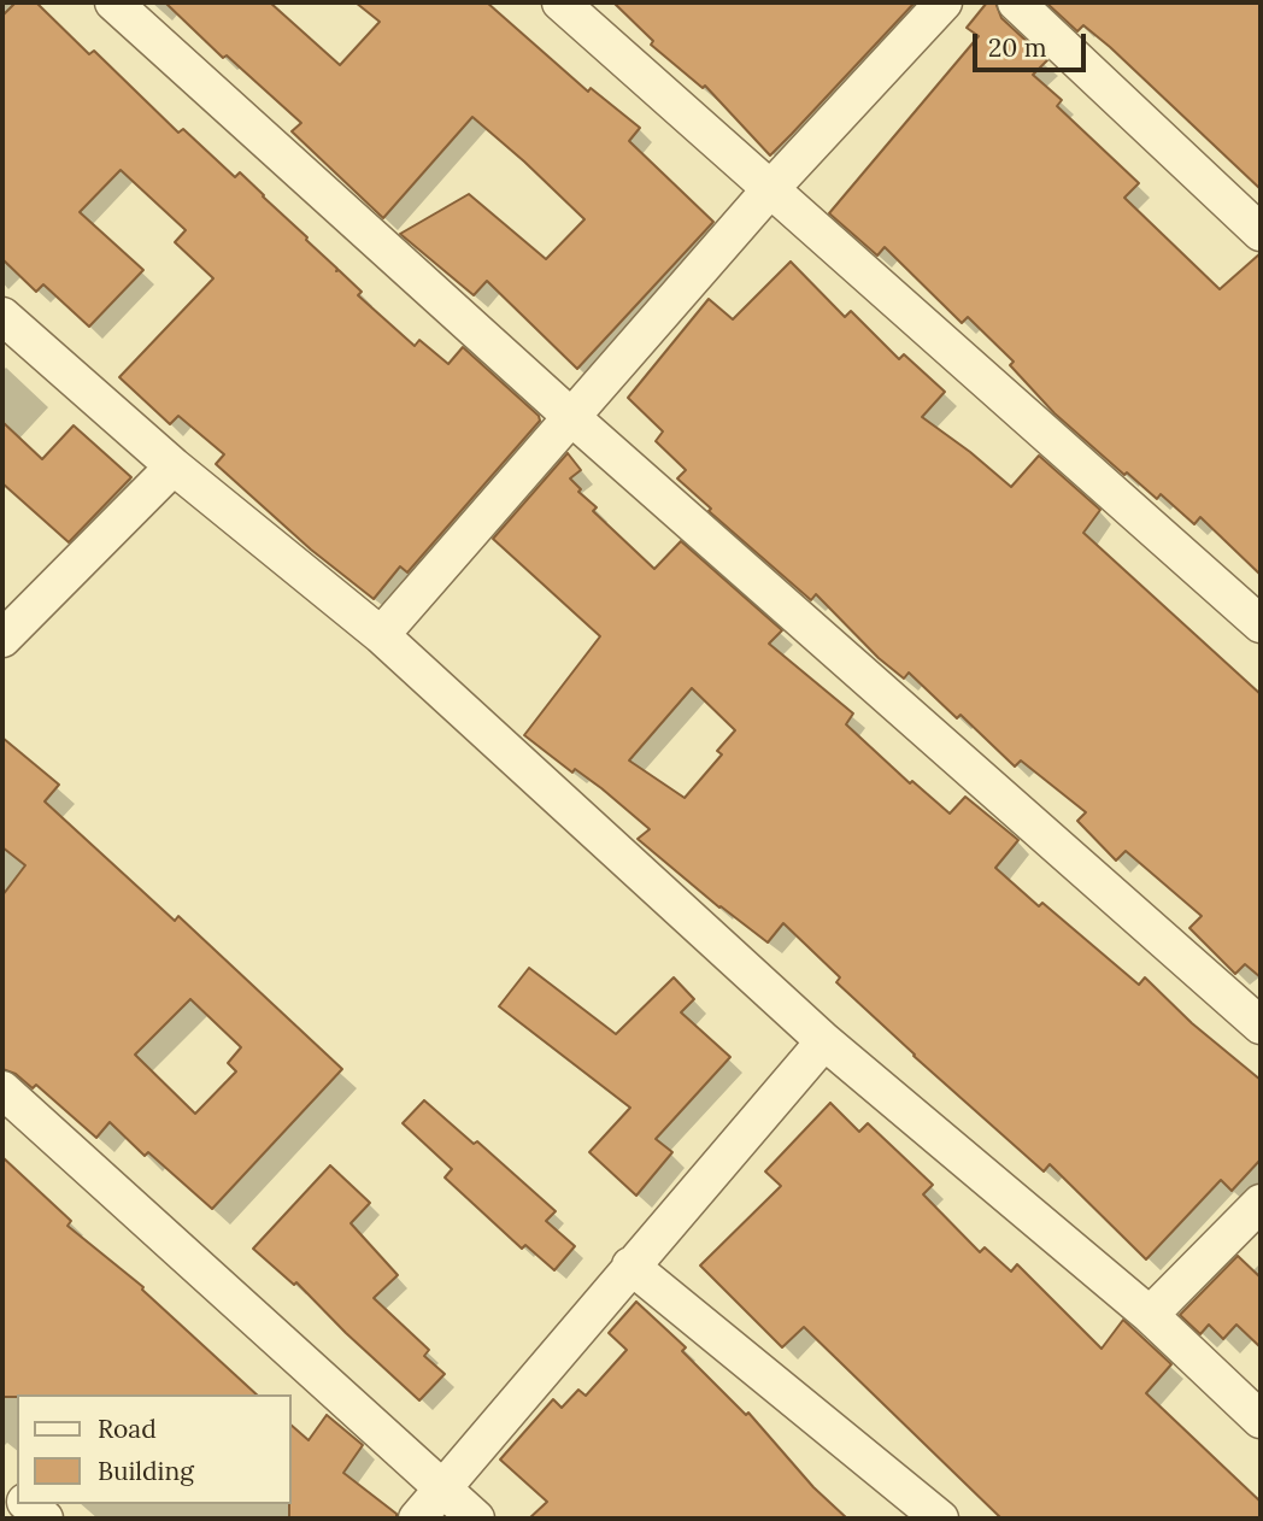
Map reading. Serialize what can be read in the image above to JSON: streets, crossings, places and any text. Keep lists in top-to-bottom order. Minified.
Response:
{"legend":["Road","Building"],"scale_bar":"20 m"}
